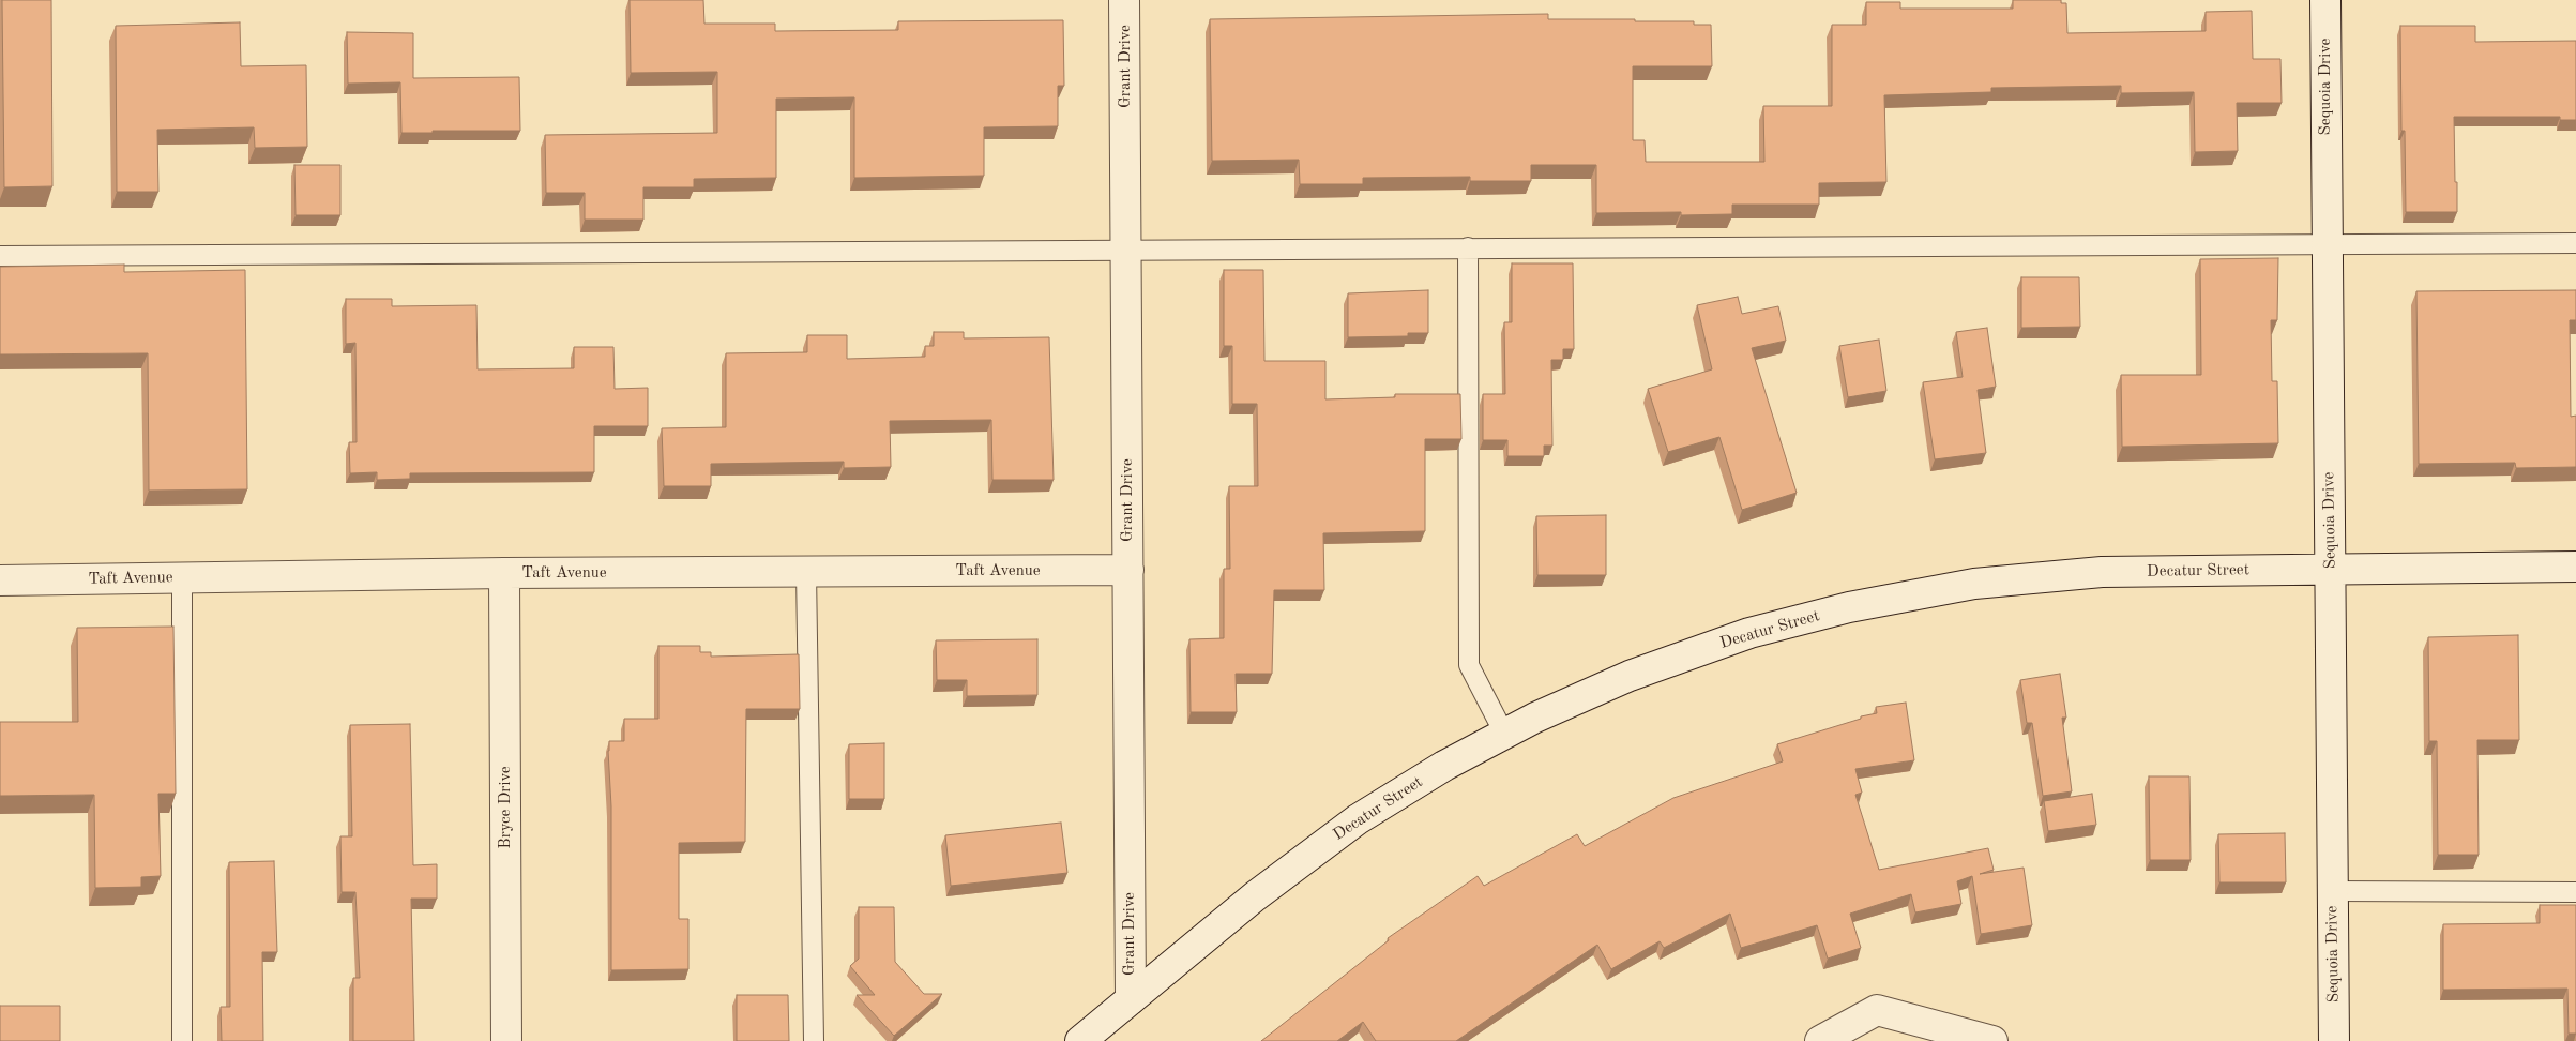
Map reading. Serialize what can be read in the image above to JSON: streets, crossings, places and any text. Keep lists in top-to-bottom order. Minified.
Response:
{"streets":{"street":["Grant Drive","Sequoia Drive","Taft Avenue","Decatur Street","Bryce Drive"]},"crossings":[["Grant Drive","Taft Avenue"],["Grant Drive","Decatur Street"],["Sequoia Drive","Decatur Street"],["Taft Avenue","Bryce Drive"]]}
